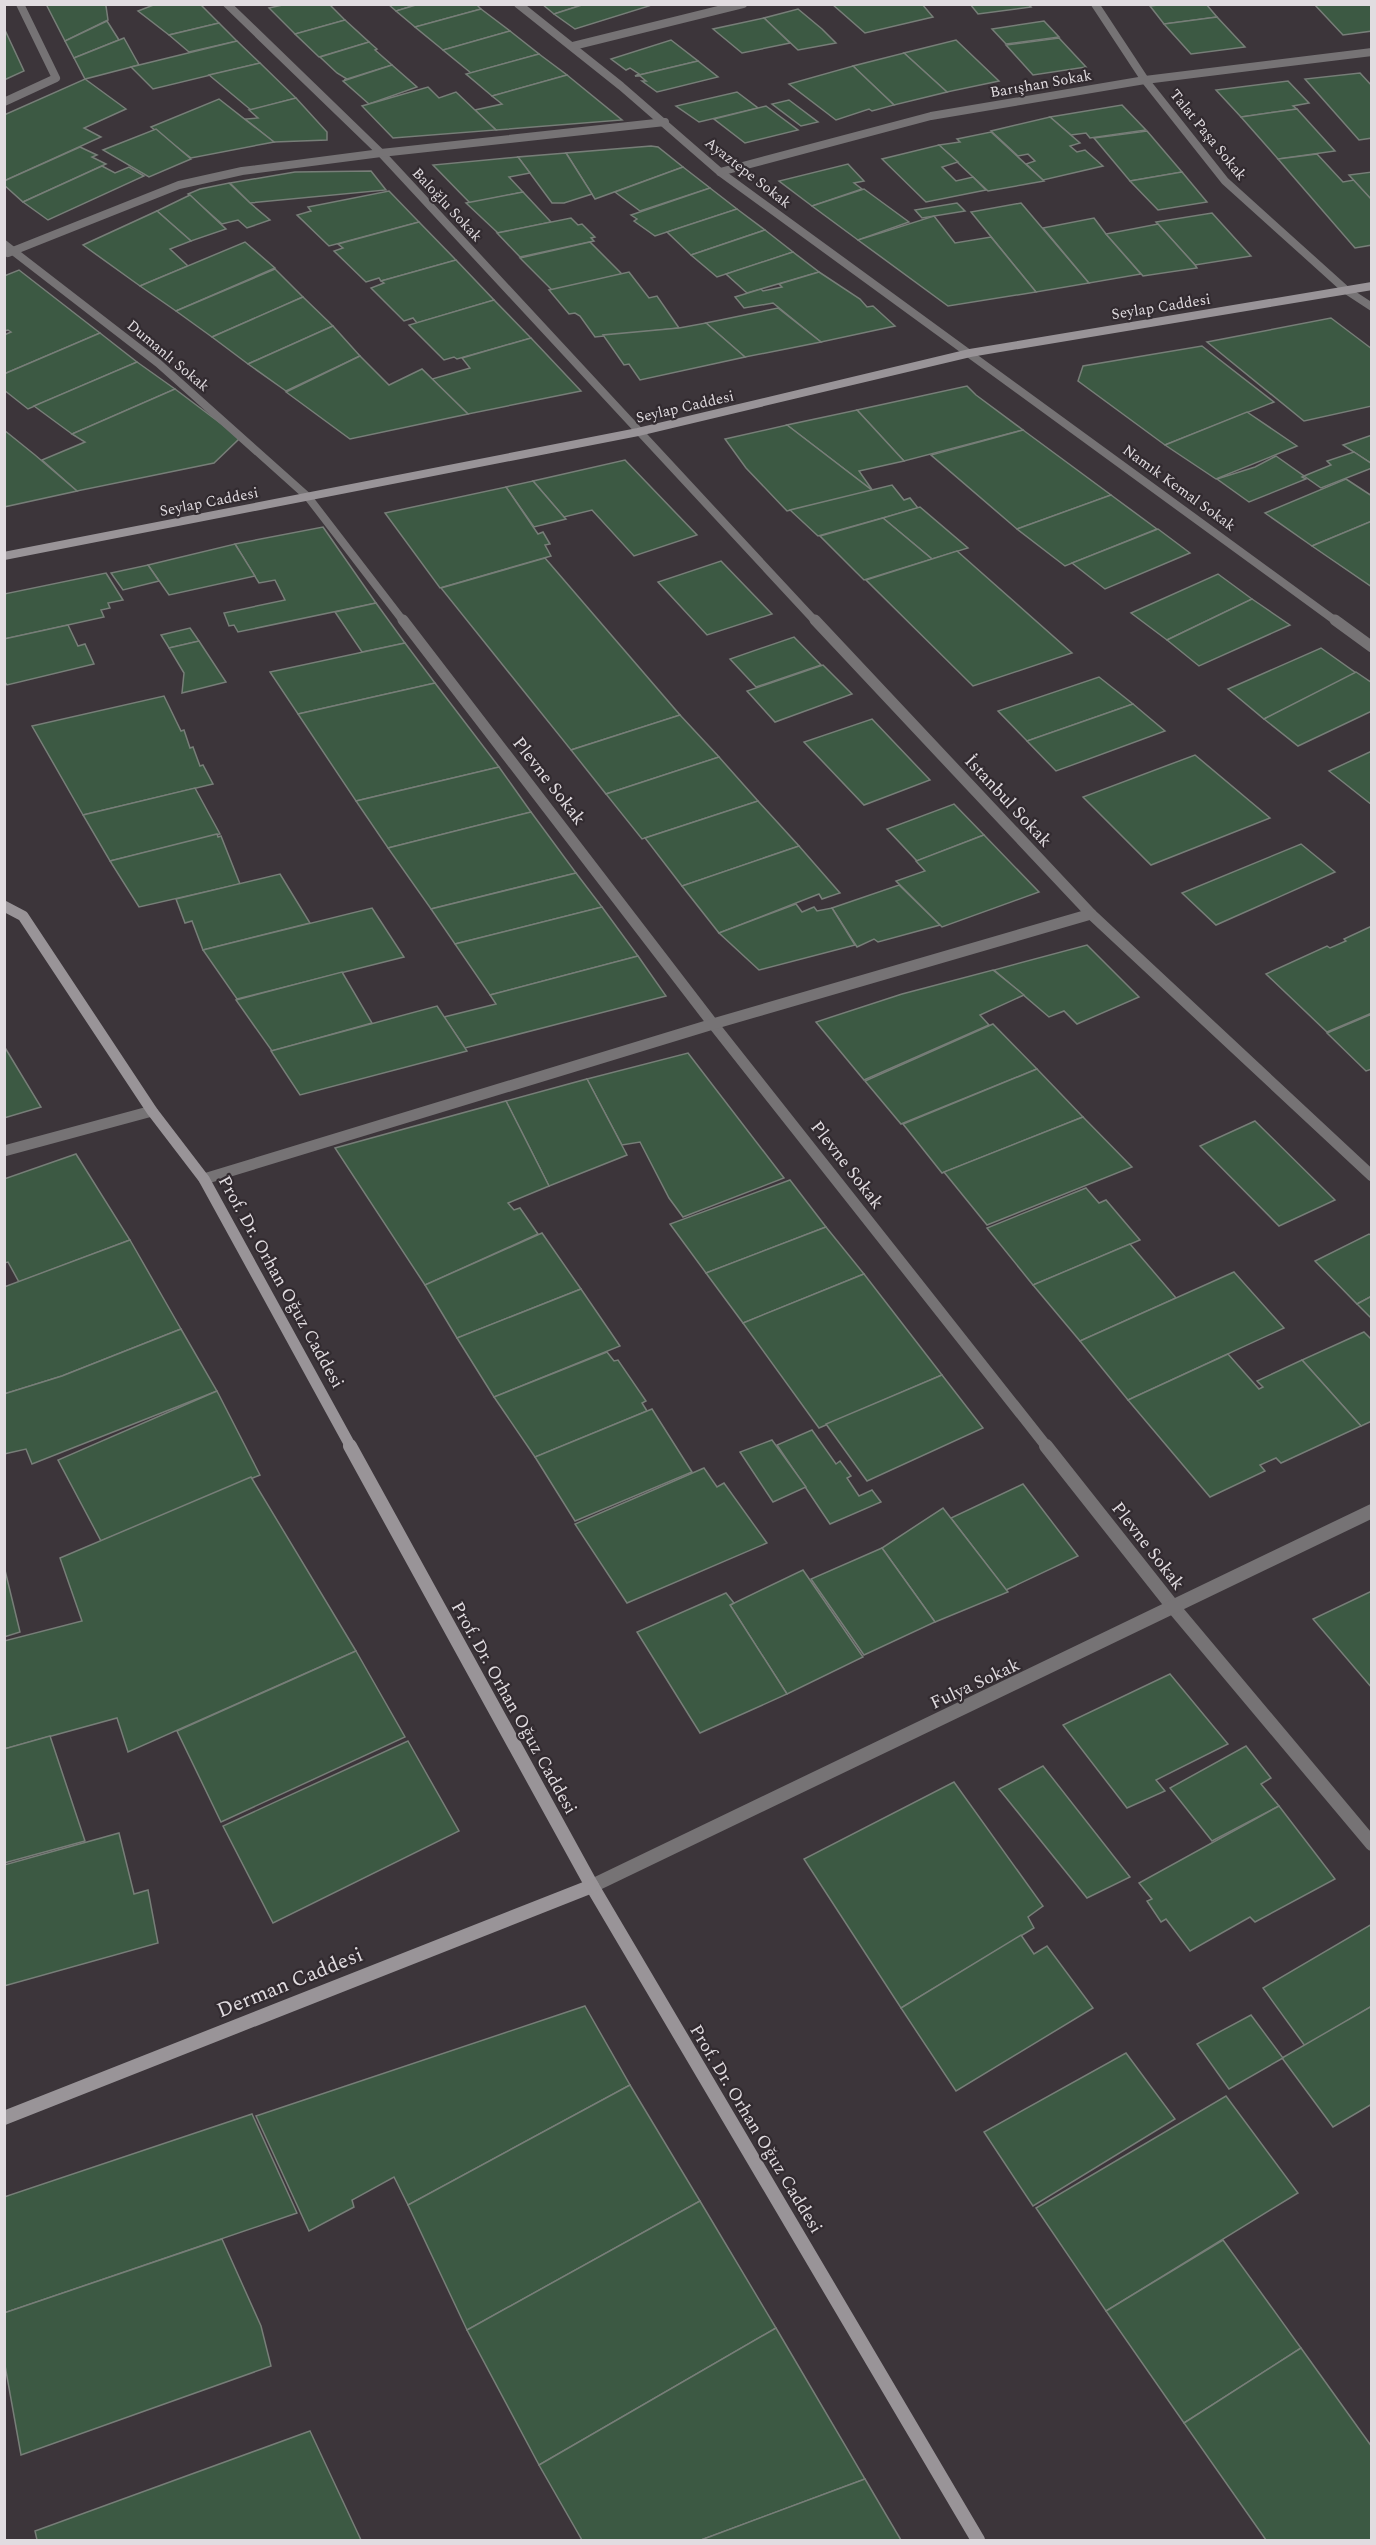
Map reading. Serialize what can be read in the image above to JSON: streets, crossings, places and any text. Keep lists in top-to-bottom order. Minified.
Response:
{"streets":{"main road":["Seylap Caddesi","Prof. Dr. Orhan Oğuz Caddesi","Derman Caddesi"],"street":["Barışhan Sokak","Talat Paşa Sokak","Ayaztepe Sokak","Baloğlu Sokak","Dumanlı Sokak","Namık Kemal Sokak","Plevne Sokak","İstanbul Sokak","Fulya Sokak"]},"crossings":[["Barışhan Sokak","Talat Paşa Sokak"],["Barışhan Sokak","Ayaztepe Sokak"],["Talat Paşa Sokak","Seylap Caddesi"],["Ayaztepe Sokak","Seylap Caddesi"],["Ayaztepe Sokak","Namık Kemal Sokak"],["Baloğlu Sokak","Seylap Caddesi"],["Baloğlu Sokak","İstanbul Sokak"],["Seylap Caddesi","Dumanlı Sokak"],["Seylap Caddesi","Namık Kemal Sokak"],["Seylap Caddesi","Plevne Sokak"],["Seylap Caddesi","İstanbul Sokak"],["Dumanlı Sokak","Plevne Sokak"],["Plevne Sokak","Fulya Sokak"],["Prof. Dr. Orhan Oğuz Caddesi","Fulya Sokak"],["Prof. Dr. Orhan Oğuz Caddesi","Derman Caddesi"],["Fulya Sokak","Derman Caddesi"]]}
